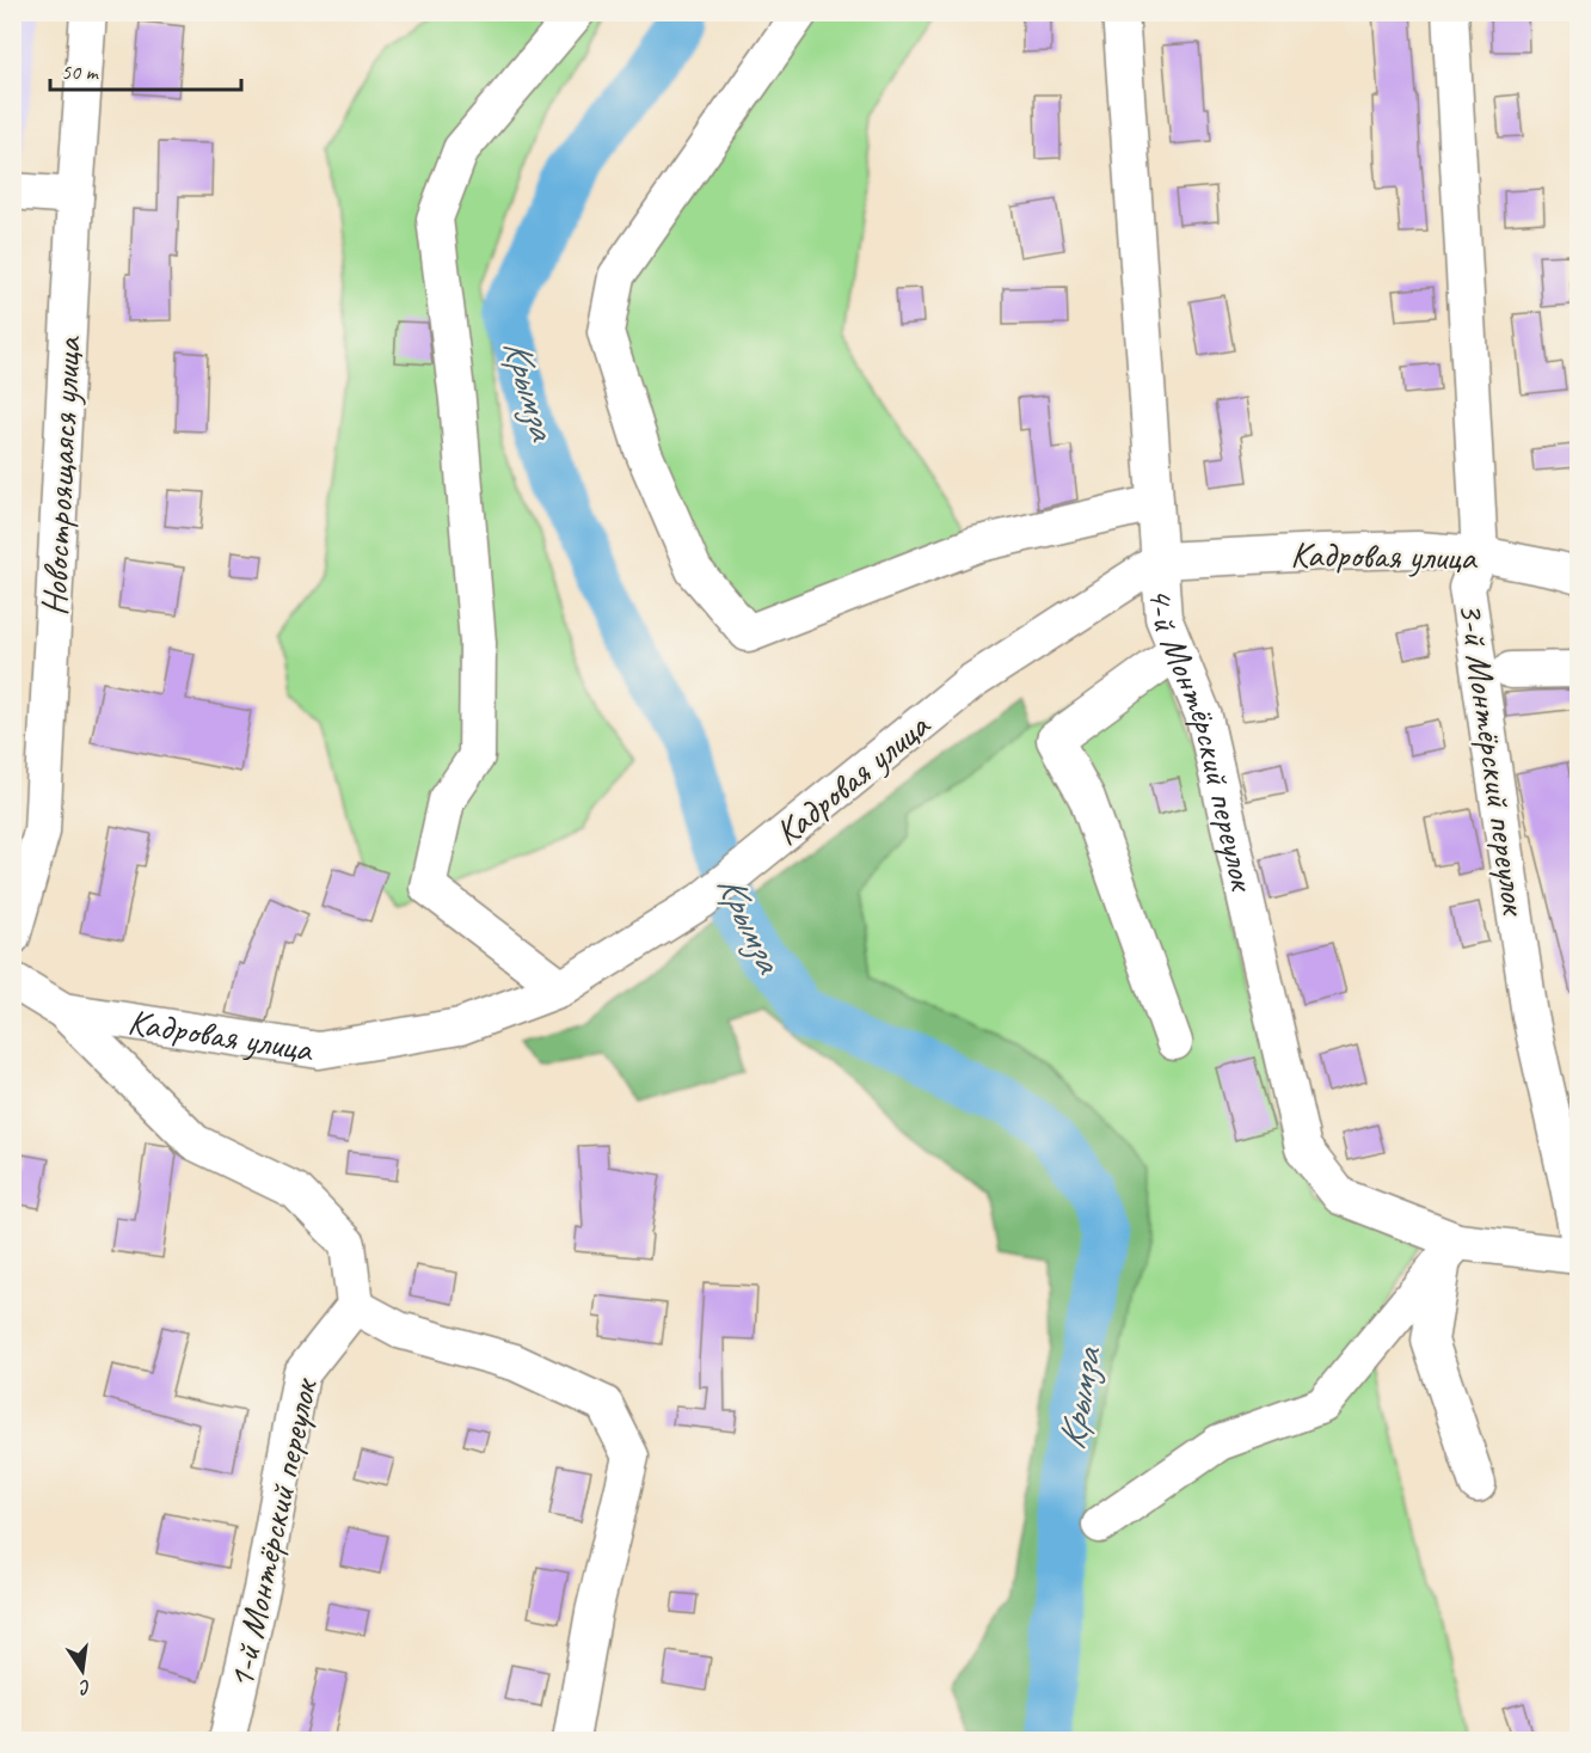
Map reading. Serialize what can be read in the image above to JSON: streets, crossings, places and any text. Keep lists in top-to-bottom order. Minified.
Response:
{"streets":{"street":["Новостроящаяся улица","Кадровая улица","4-й Монтёрский переулок","3-й Монтёрский переулок","1-й Монтёрский переулок"]},"crossings":[["Кадровая улица","4-й Монтёрский переулок"],["Кадровая улица","3-й Монтёрский переулок"]],"water":["Крымза"],"scale_bar":"50 m","north":"bottom"}
